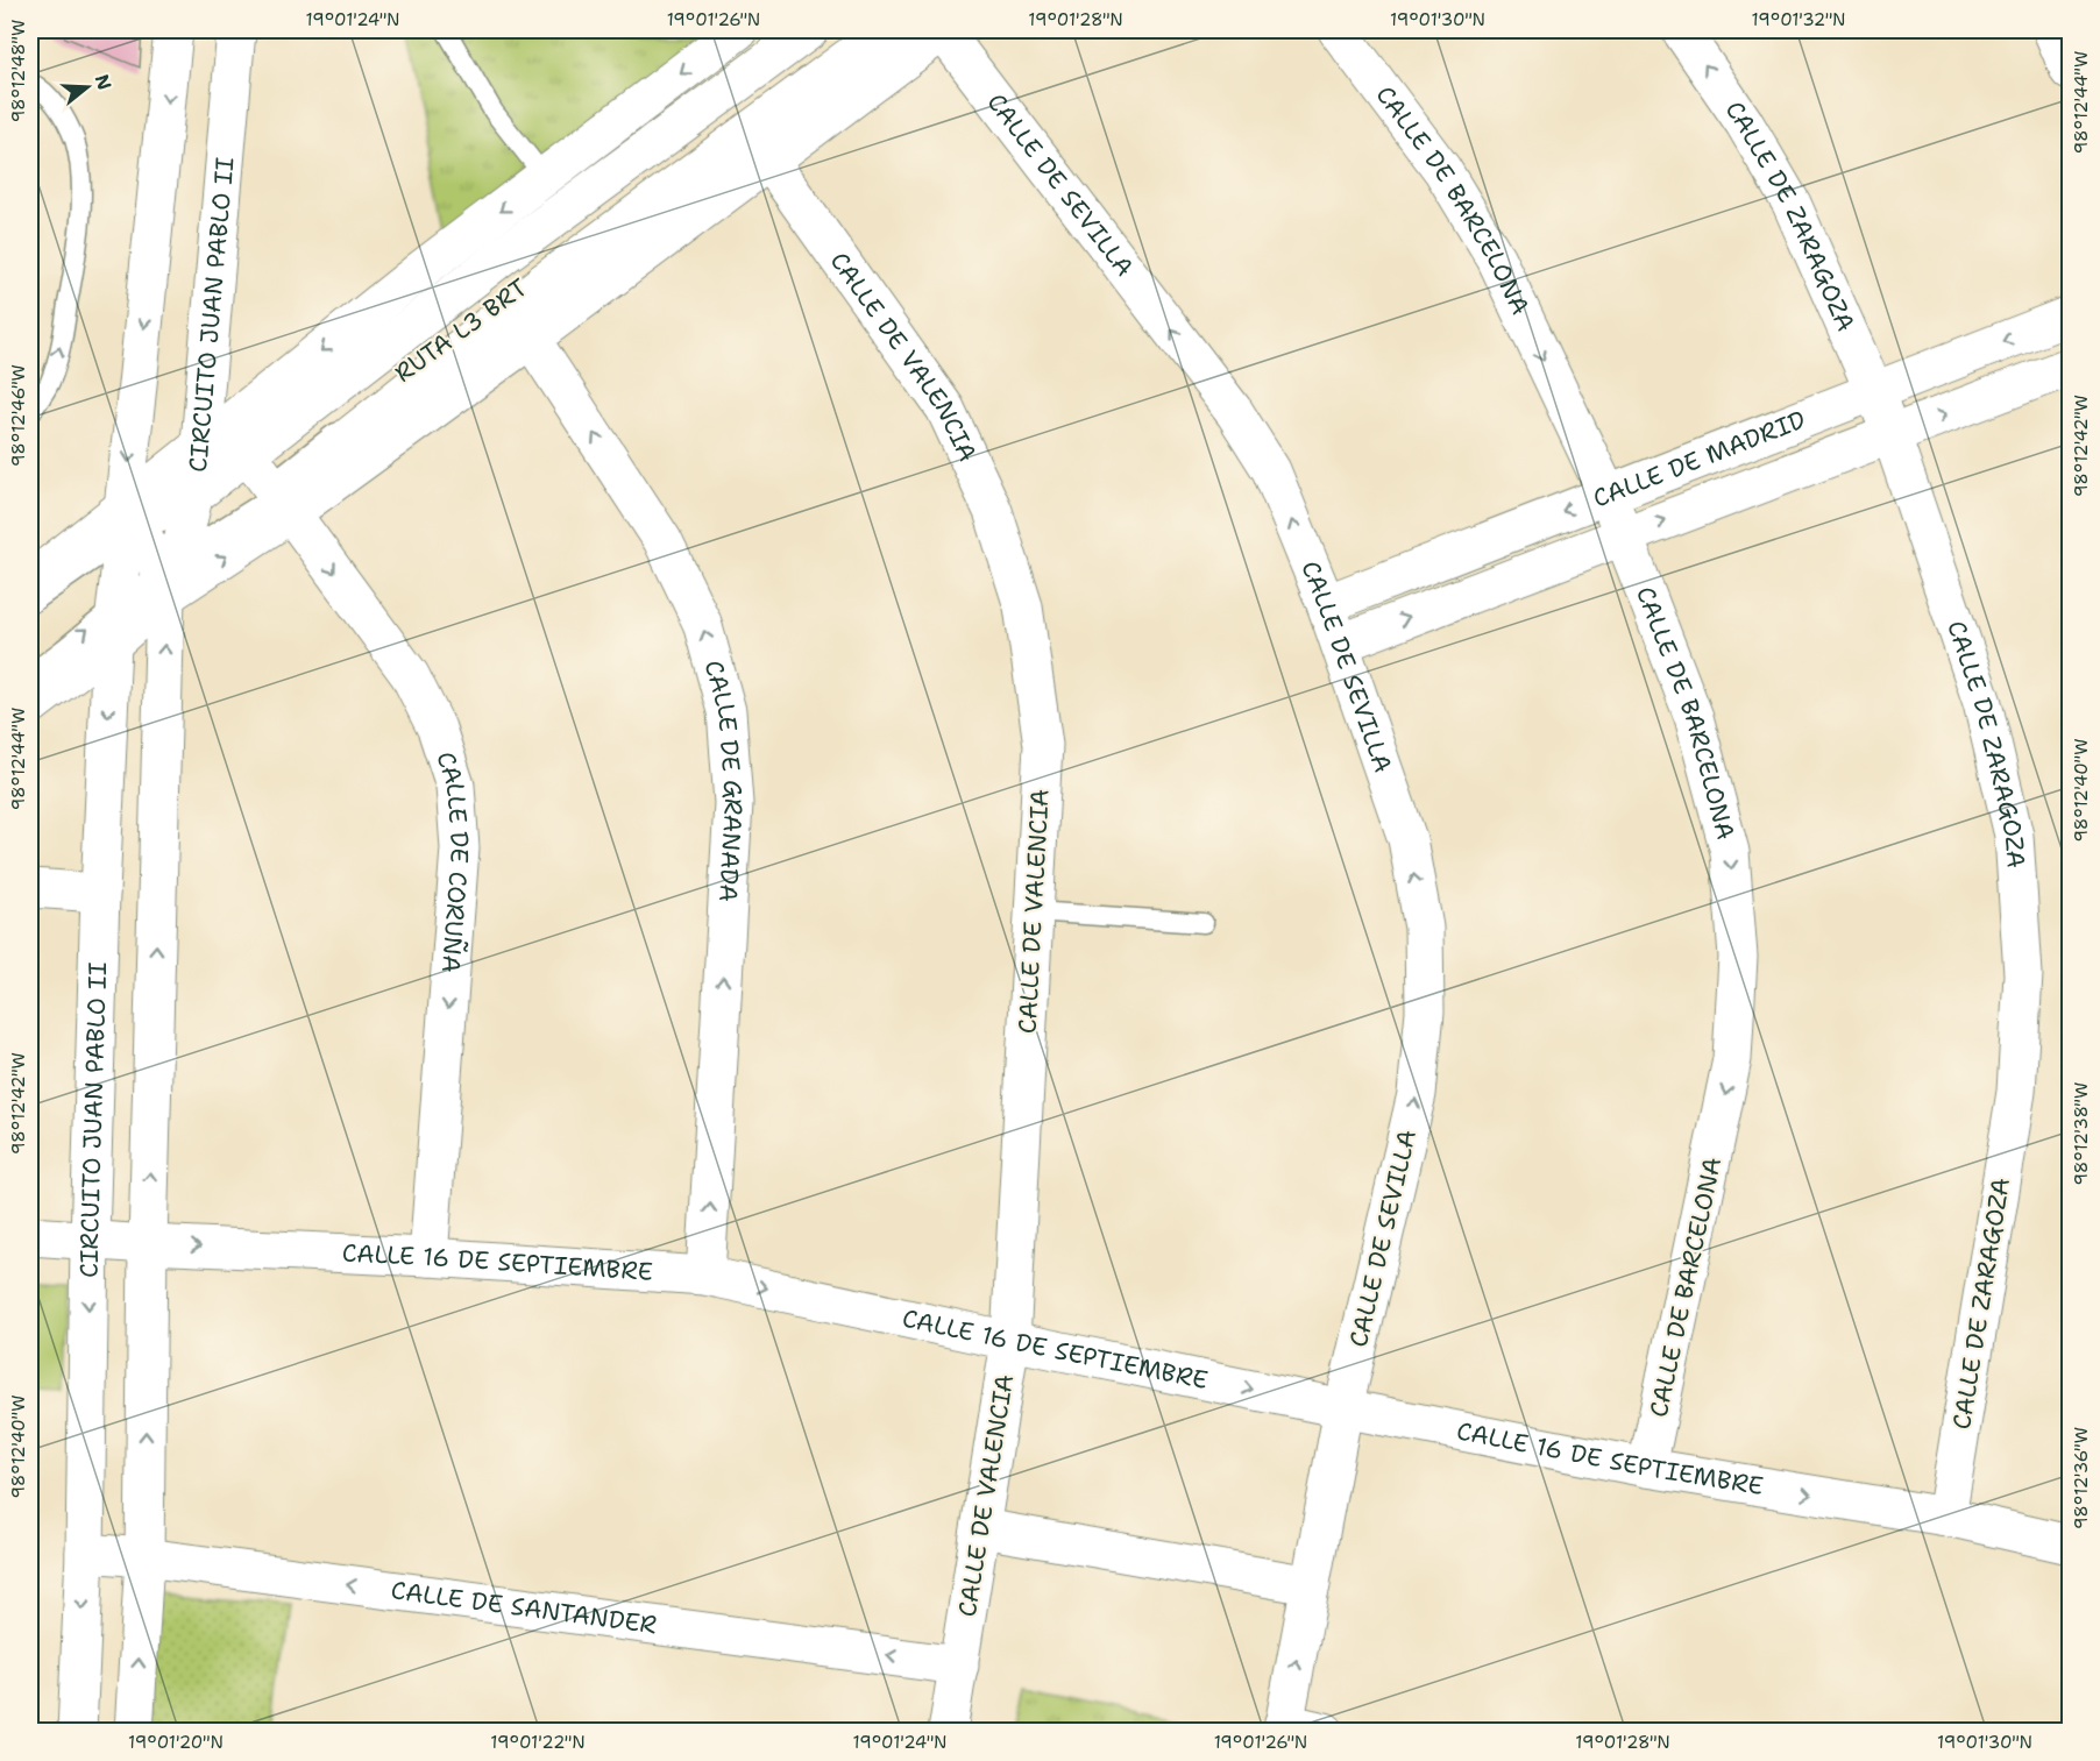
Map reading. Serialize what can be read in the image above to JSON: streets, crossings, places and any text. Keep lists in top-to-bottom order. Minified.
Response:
{"streets":{"street":["CALLE DE SEVILLA","CALLE DE BARCELONA","CALLE DE ZARAGOZA","CIRCUITO JUAN PABLO II","CALLE DE VALENCIA","CALLE DE MADRID","CALLE DE GRANADA","CALLE DE CORUÑA","CALLE 16 DE SEPTIEMBRE","CALLE DE SANTANDER"],"lane":["RUTA L3 BRT"]},"crossings":[["CALLE DE SEVILLA","RUTA L3 BRT"],["CALLE DE SEVILLA","CALLE DE MADRID"],["CALLE DE SEVILLA","CALLE 16 DE SEPTIEMBRE"],["CALLE DE BARCELONA","CALLE DE MADRID"],["CALLE DE BARCELONA","CALLE 16 DE SEPTIEMBRE"],["CALLE DE ZARAGOZA","CALLE DE MADRID"],["CALLE DE ZARAGOZA","CALLE 16 DE SEPTIEMBRE"],["CIRCUITO JUAN PABLO II","CALLE DE CORUÑA"],["CIRCUITO JUAN PABLO II","CALLE 16 DE SEPTIEMBRE"],["CIRCUITO JUAN PABLO II","CALLE DE SANTANDER"],["RUTA L3 BRT","CALLE DE GRANADA"],["CALLE DE VALENCIA","CALLE 16 DE SEPTIEMBRE"],["CALLE DE VALENCIA","CALLE DE SANTANDER"],["CALLE DE GRANADA","CALLE 16 DE SEPTIEMBRE"],["CALLE DE CORUÑA","CALLE 16 DE SEPTIEMBRE"]],"one_way":["CALLE DE SEVILLA","CALLE DE BARCELONA","CALLE DE GRANADA","CALLE DE CORUÑA","CALLE 16 DE SEPTIEMBRE","CALLE DE SANTANDER"],"north":"right","coordinates":["19°01'24\"N","19°01'26\"N","19°01'28\"N","19°01'30\"N","19°01'32\"N","98°12'48\"W","98°12'44\"W","98°12'46\"W","98°12'42\"W","98°12'40\"W","98°12'38\"W","98°12'36\"W","19°01'20\"N","19°01'22\"N"]}
